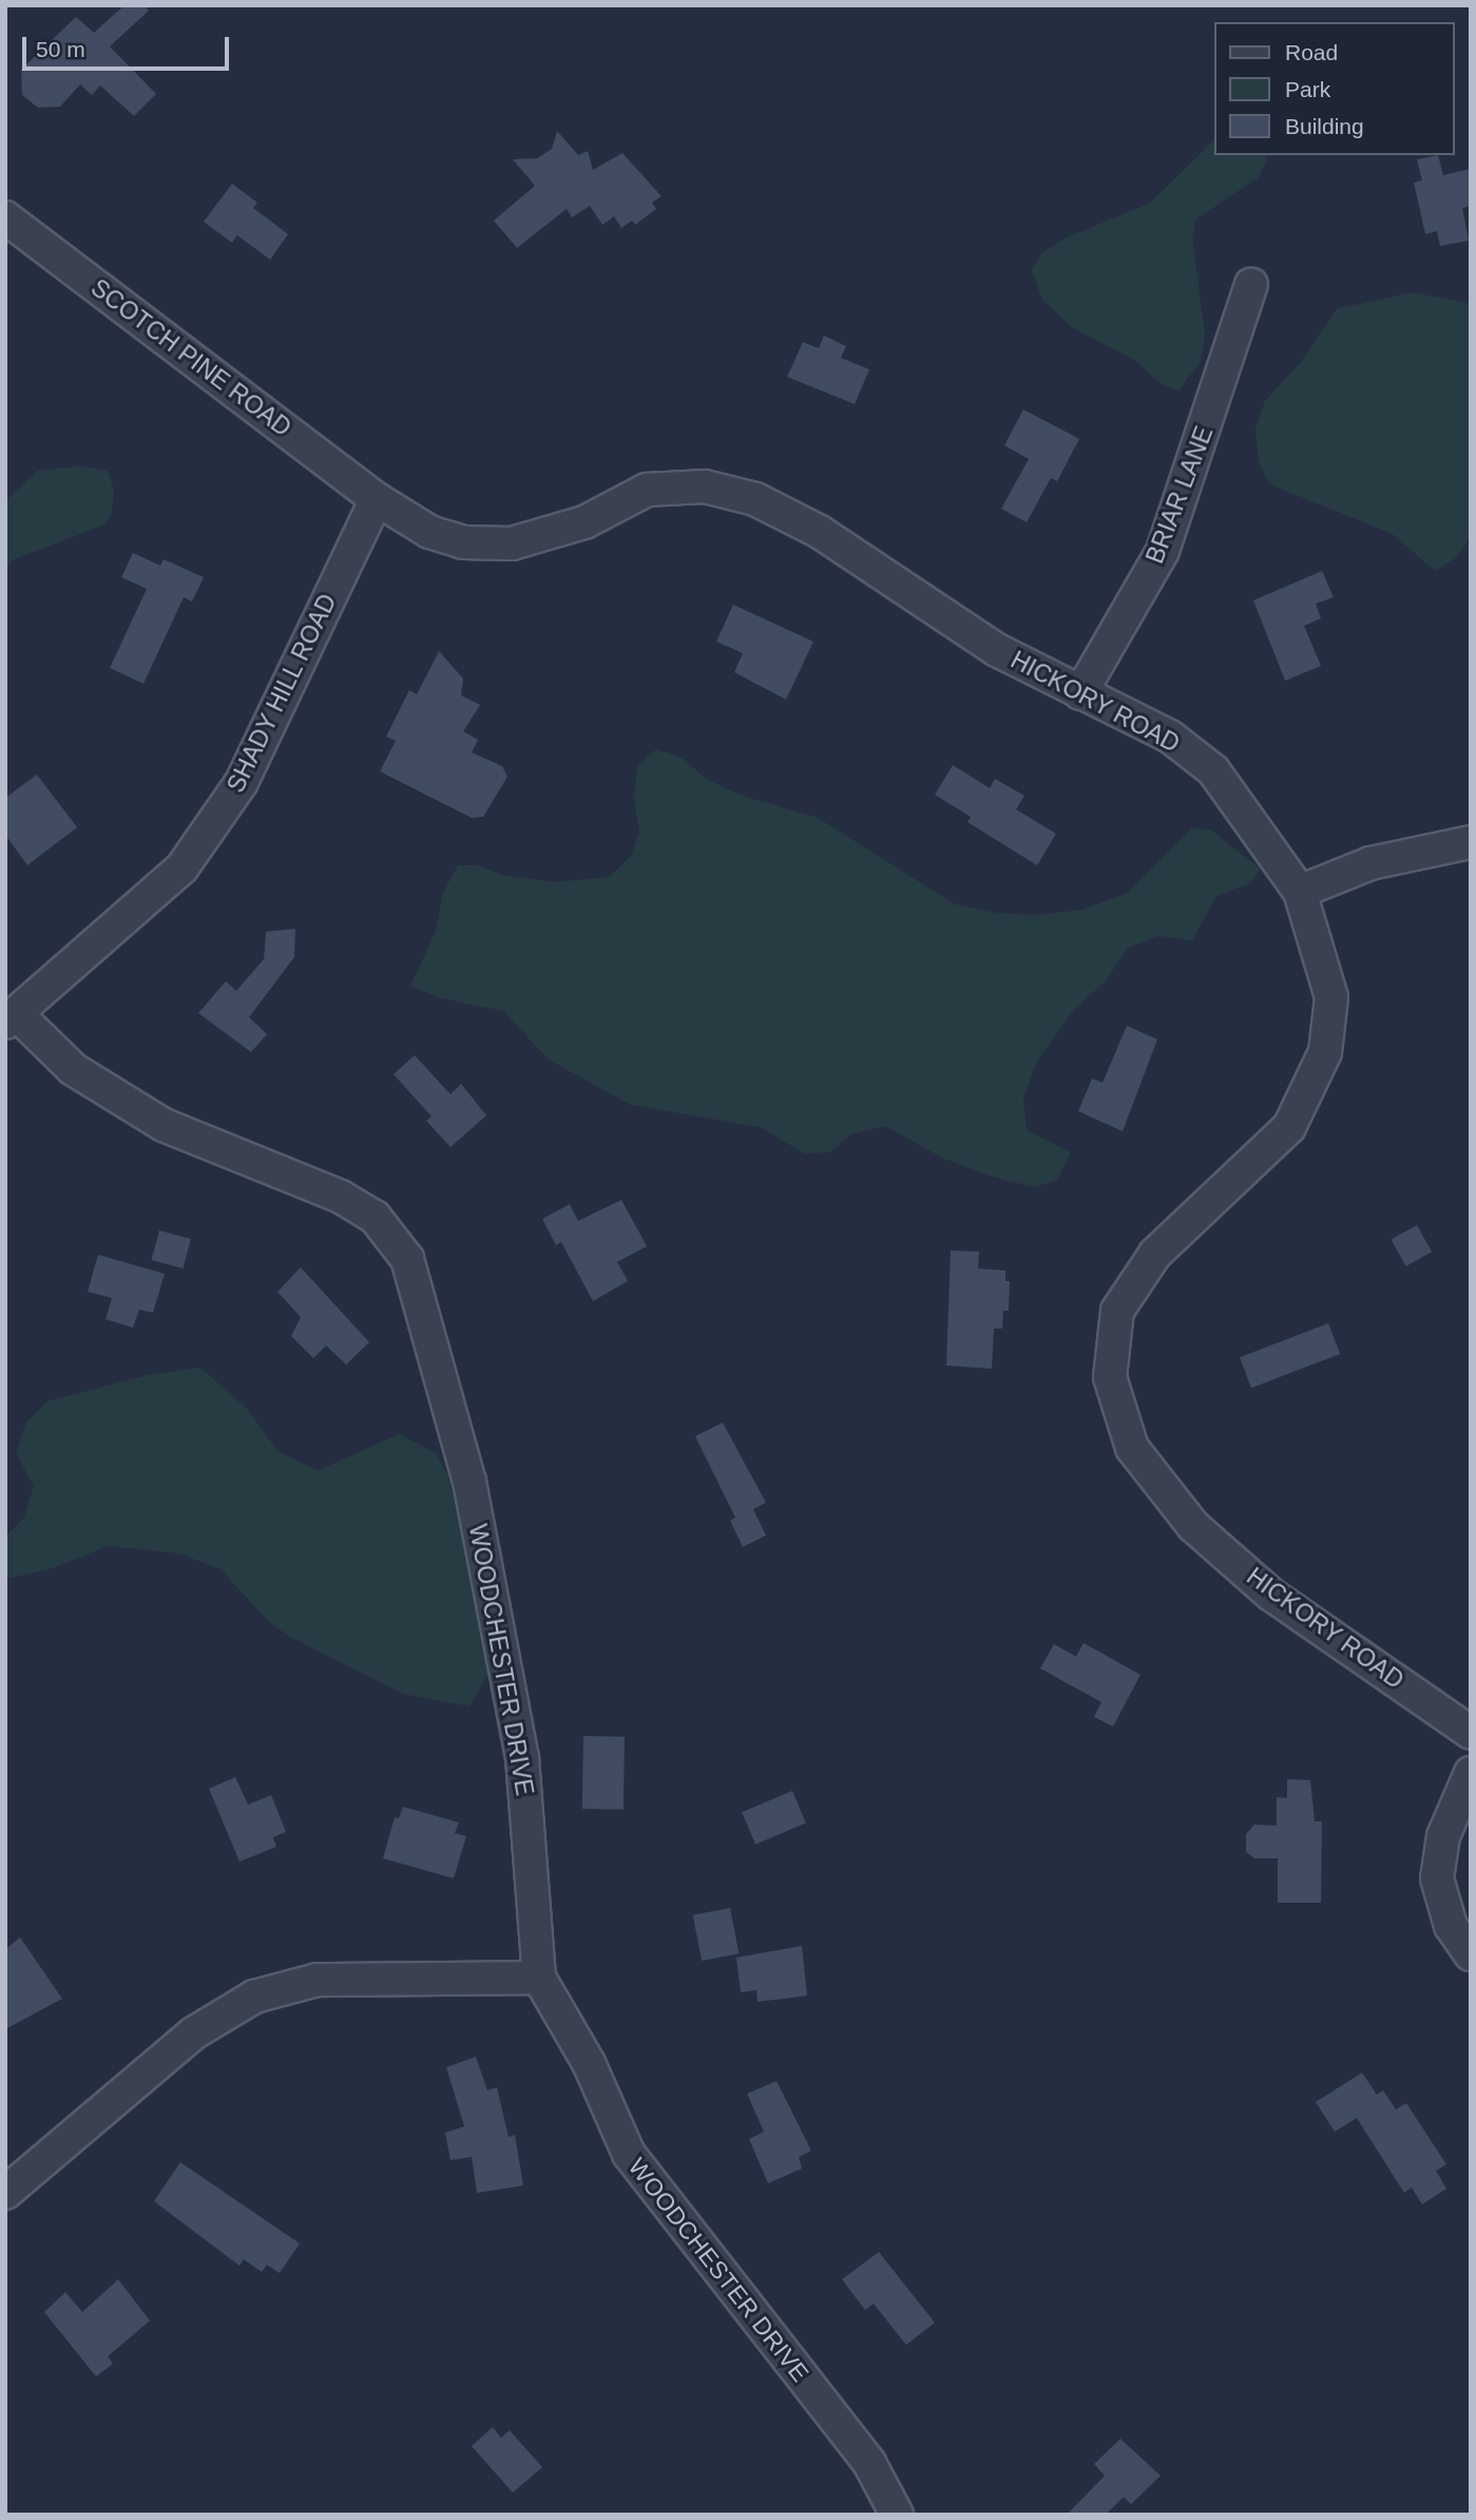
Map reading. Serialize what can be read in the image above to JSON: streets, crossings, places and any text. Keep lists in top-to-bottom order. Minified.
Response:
{"streets":{"street":["SCOTCH PINE ROAD","BRIAR LANE","SHADY HILL ROAD","HICKORY ROAD","WOODCHESTER DRIVE"]},"crossings":[["SCOTCH PINE ROAD","SHADY HILL ROAD"],["SCOTCH PINE ROAD","HICKORY ROAD"],["BRIAR LANE","HICKORY ROAD"],["SHADY HILL ROAD","HICKORY ROAD"],["SHADY HILL ROAD","WOODCHESTER DRIVE"]],"legend":["Road","Park","Building"],"scale_bar":"50 m"}
